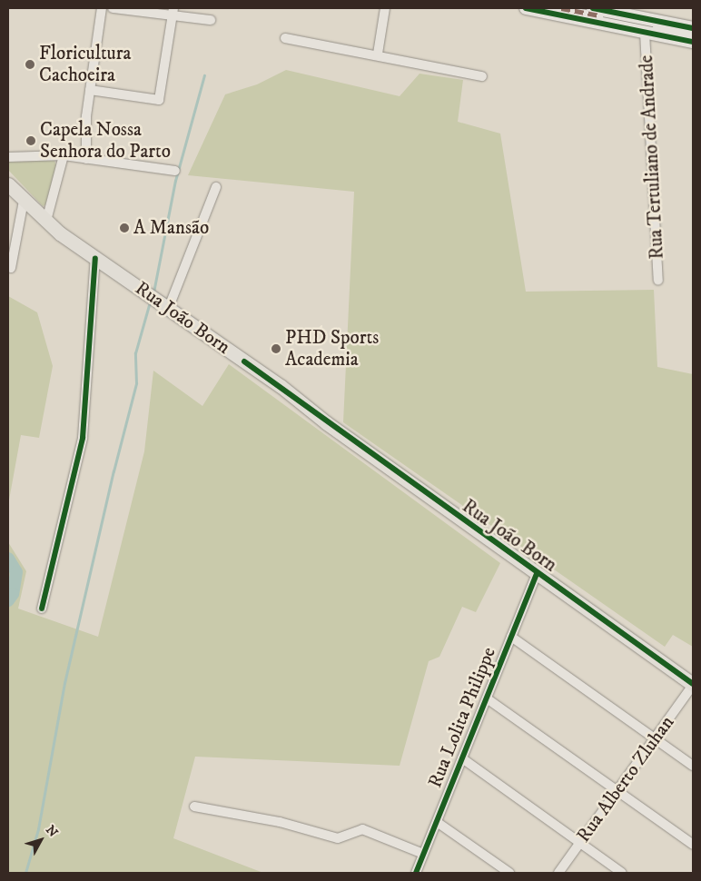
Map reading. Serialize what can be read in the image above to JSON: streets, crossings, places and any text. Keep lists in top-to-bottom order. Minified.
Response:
{"streets":{"main road":["Rua João Born"],"street":["Rua Tertuliano de Andrade","Rua Lolita Philippe","Rua Alberto Zluhan"]},"crossings":[["Rua João Born","Rua Lolita Philippe"],["Rua João Born","Rua Alberto Zluhan"]],"places":["Floricultura Cachoeira","Capela Nossa Senhora do Parto","A Mansão","PHD Sports Academia"],"north":"top right"}
